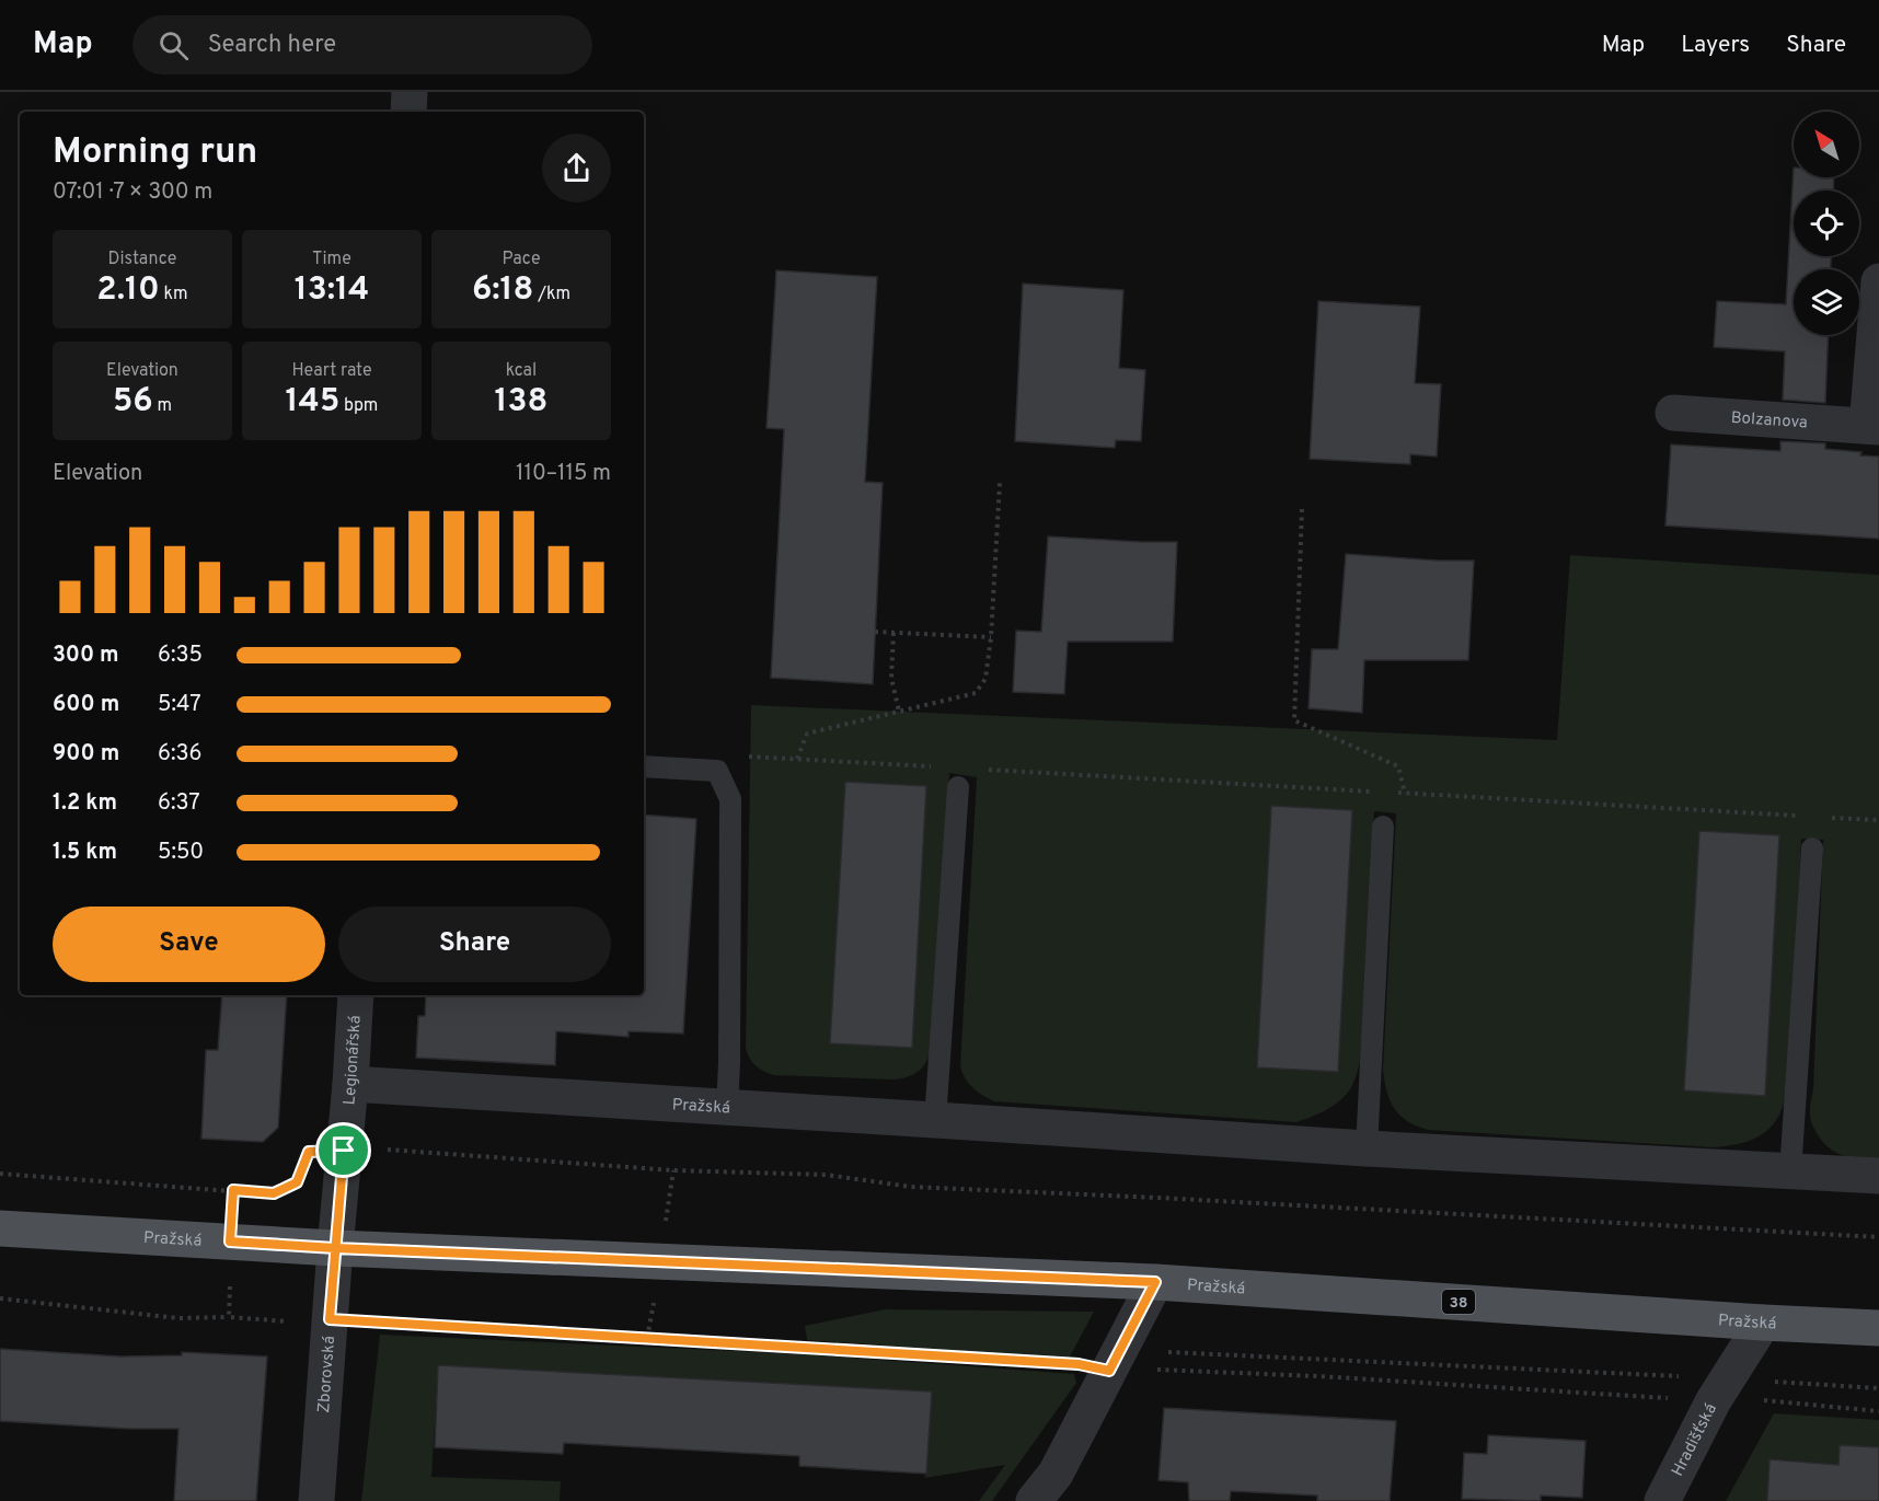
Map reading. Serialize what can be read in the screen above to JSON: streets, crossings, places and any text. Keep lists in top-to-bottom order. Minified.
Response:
{"streets":{"main road":["Pražská","38"],"street":["Bolzanova","Legionářská","Zborovská","Hradišťská"]},"crossings":[["Legionářská","Pražská"],["Legionářská","Zborovská"],["Pražská","Zborovská"],["Pražská","Hradišťská"]],"north":"top left","page":{"header":"Map","search":"Search here","nav":["Map","Layers","Share"],"heading":["Morning run","07:01 · 7 × 300 m"],"stats":[["Distance","2.10 km"],["Time","13:14"],["Pace","6:18 /km"],["Elevation","56 m"],["Heart rate","145 bpm"],["kcal","138"]],"chart":["Elevation","110–115 m"],"list":[{"name":"300 m","note":"6:35"},{"name":"600 m","note":"5:47"},{"name":"900 m","note":"6:36"},{"name":"1.2 km","note":"6:37"},{"name":"1.5 km","note":"5:50"}],"buttons":["Save","Share"]}}
